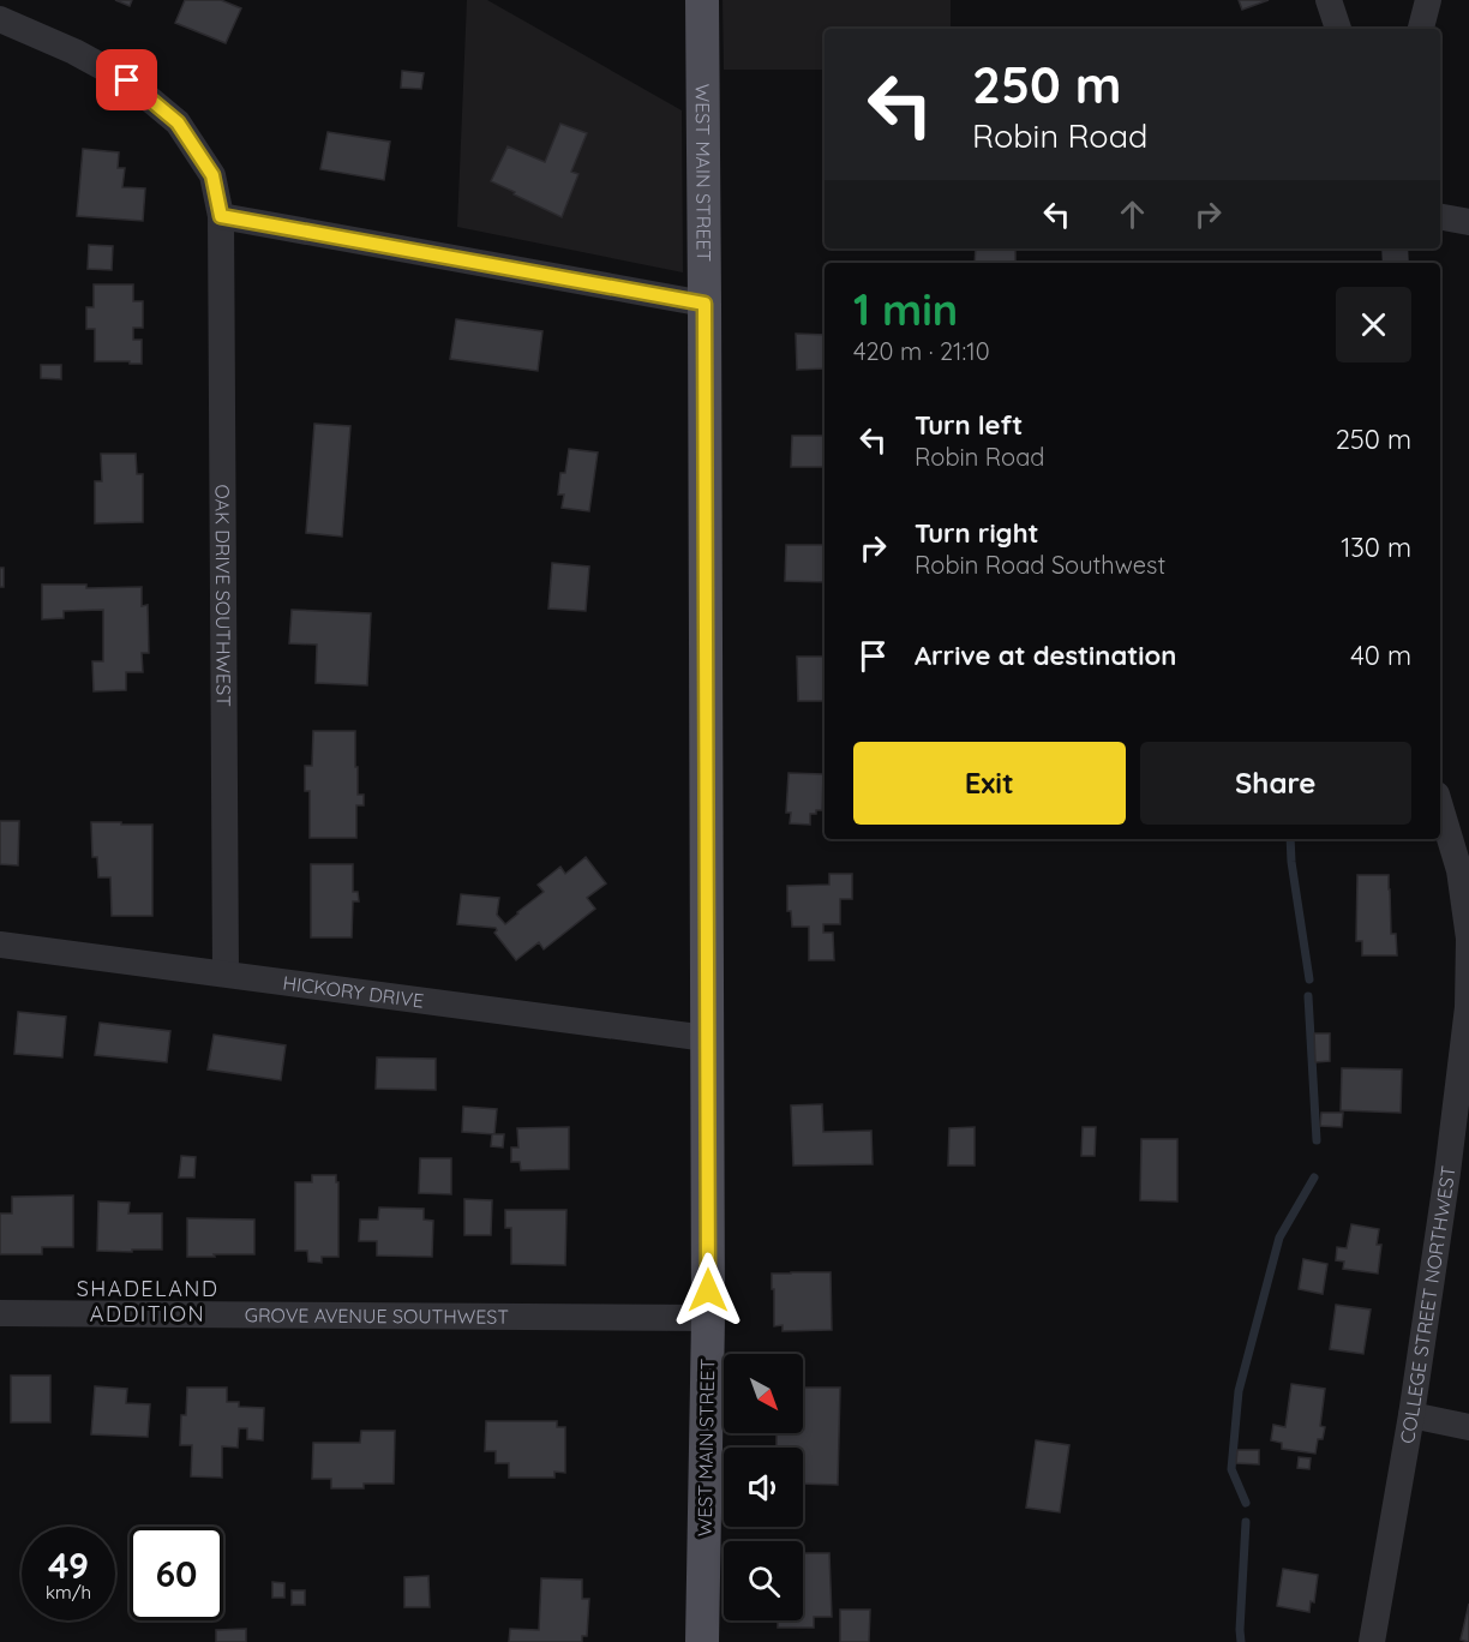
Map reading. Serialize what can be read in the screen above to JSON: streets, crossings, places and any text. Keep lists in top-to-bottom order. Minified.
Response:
{"streets":{"main road":["WEST MAIN STREET"],"street":["OAK DRIVE SOUTHWEST","HICKORY DRIVE","COLLEGE STREET NORTHWEST","GROVE AVENUE SOUTHWEST"]},"crossings":[["WEST MAIN STREET","HICKORY DRIVE"],["WEST MAIN STREET","GROVE AVENUE SOUTHWEST"],["OAK DRIVE SOUTHWEST","HICKORY DRIVE"]],"districts":["SHADELAND ADDITION"],"north":"bottom right","page":{"turn":["250 m","Robin Road"],"heading":["1 min","420 m · 21:10"],"list":[{"name":"Turn left","note":"Robin Road","value":"250 m"},{"name":"Turn right","note":"Robin Road Southwest","value":"130 m"},{"name":"Arrive at destination","value":"40 m"}],"buttons":["Exit","Share"],"speed":"49 km/h","limit":"60"}}
